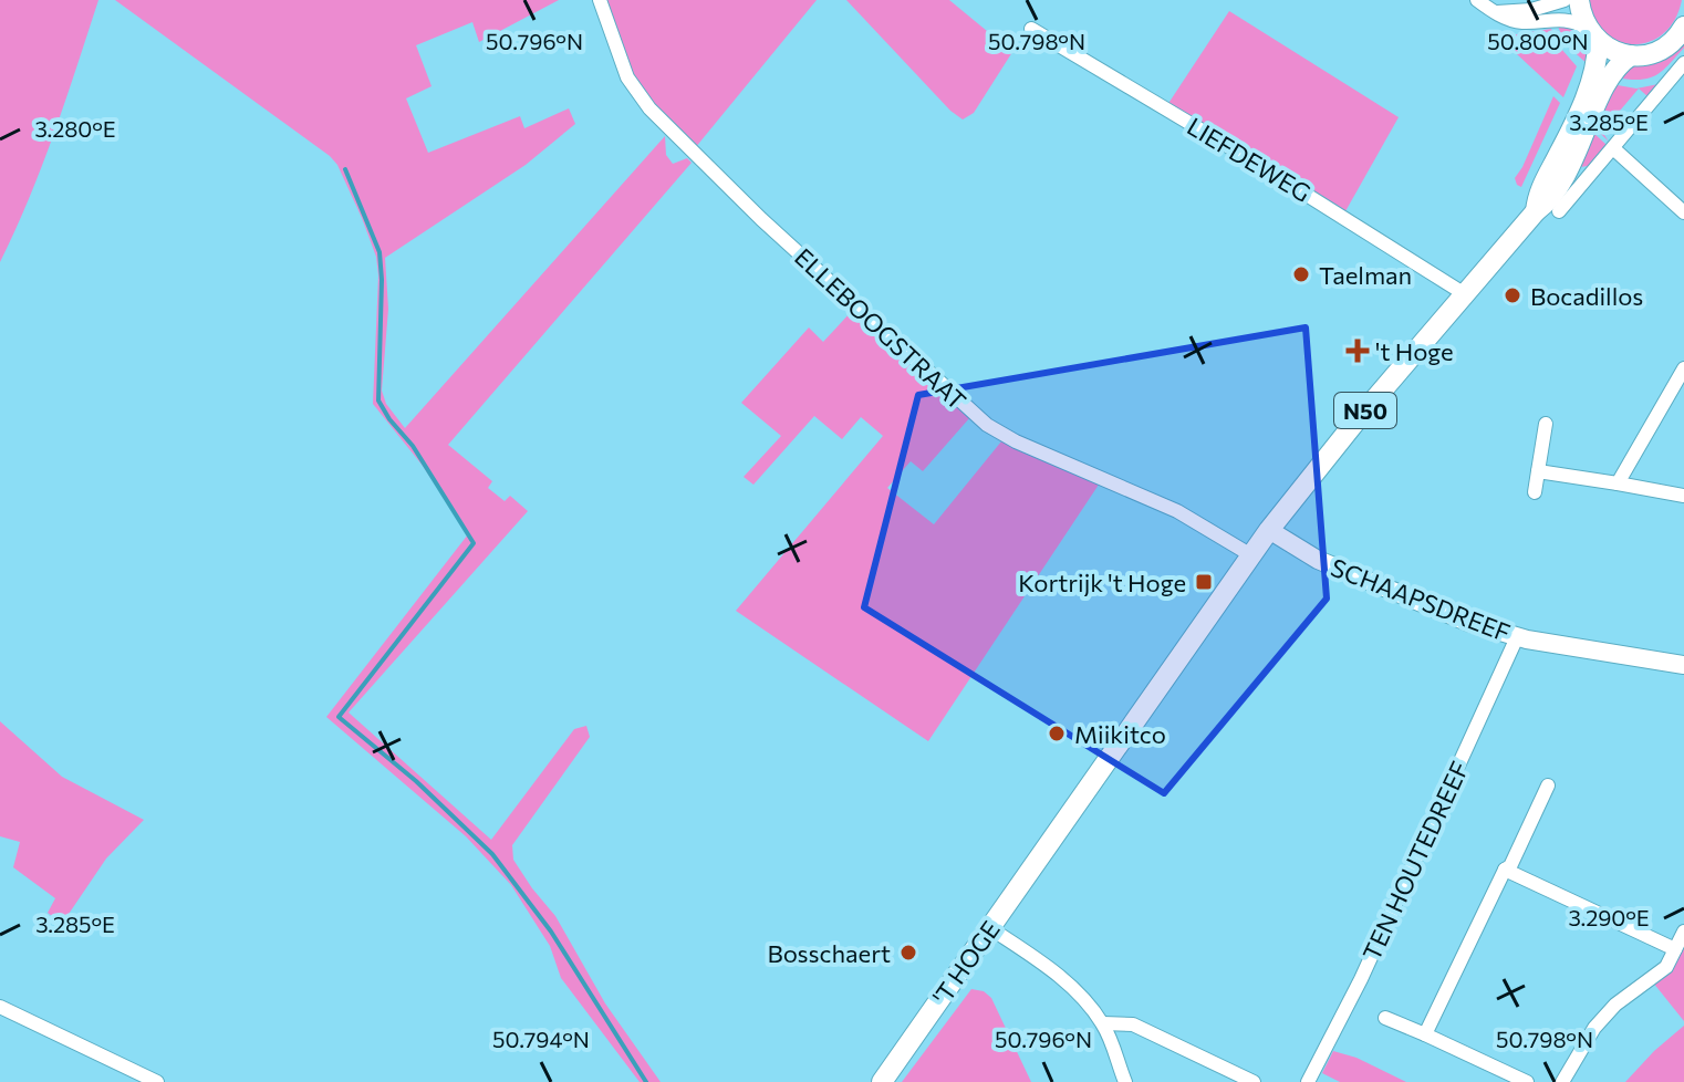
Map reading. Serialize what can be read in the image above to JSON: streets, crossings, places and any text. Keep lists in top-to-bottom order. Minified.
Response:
{"streets":{"main road":["N50","'T HOGE"],"street":["LIEFDEWEG","ELLEBOOGSTRAAT","SCHAAPSDREEF","TEN HOUTEDREEF"]},"crossings":[["LIEFDEWEG","'T HOGE"],["ELLEBOOGSTRAAT","'T HOGE"],["N50","'T HOGE"],["SCHAAPSDREEF","TEN HOUTEDREEF"],["SCHAAPSDREEF","'T HOGE"]],"places":{"other":["Taelman","Bocadillos","Miikitco","Bosschaert"],"health":["'t Hoge"],"transit":["Kortrijk 't Hoge"]},"coordinates":["50.800°N","50.796°N","50.798°N","3.285°E","3.280°E","3.290°E","50.794°N"]}
